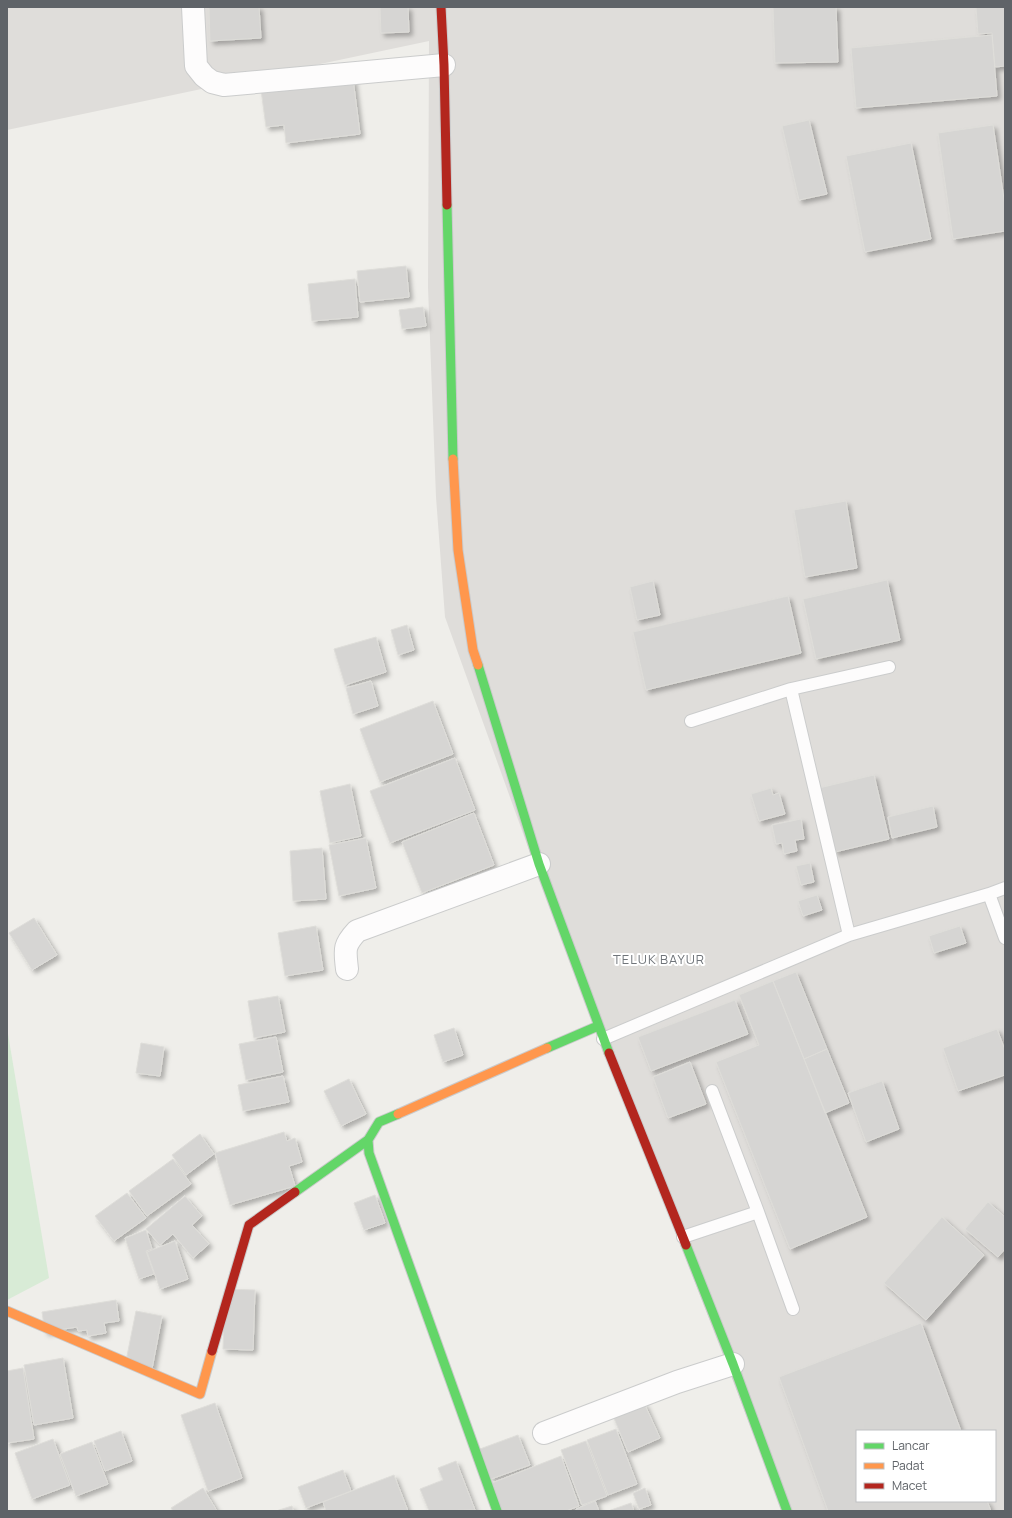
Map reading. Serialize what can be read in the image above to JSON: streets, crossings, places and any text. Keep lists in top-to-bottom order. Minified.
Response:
{"districts":["TELUK BAYUR"],"legend":["Lancar","Padat","Macet"]}
